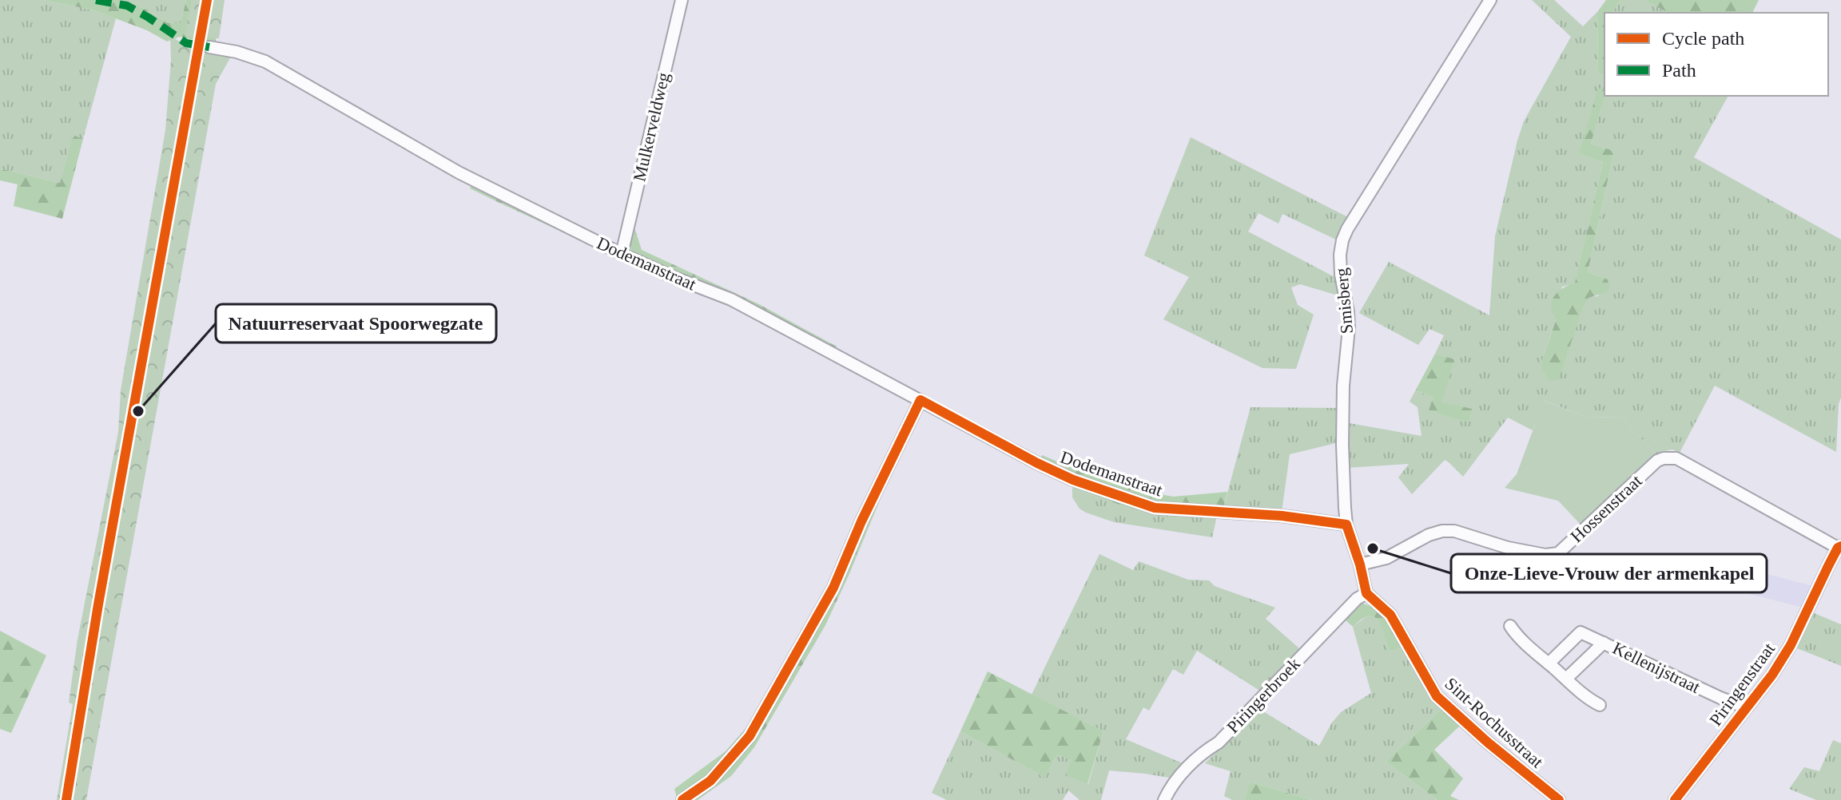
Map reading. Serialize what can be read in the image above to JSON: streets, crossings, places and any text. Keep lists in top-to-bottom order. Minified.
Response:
{"streets":{"street":["Mulkerveldweg","Dodemanstraat","Smisberg","Hossenstraat","Kellenijstraat","Piringenstraat","Piringerbroek","Sint-Rochusstraat"]},"crossings":[["Mulkerveldweg","Dodemanstraat"],["Dodemanstraat","Smisberg"],["Smisberg","Hossenstraat"],["Hossenstraat","Piringenstraat"],["Kellenijstraat","Piringenstraat"],["Piringerbroek","Sint-Rochusstraat"]],"places":["Natuurreservaat Spoorwegzate","Onze-Lieve-Vrouw der armenkapel"],"legend":["Cycle path","Path"]}
